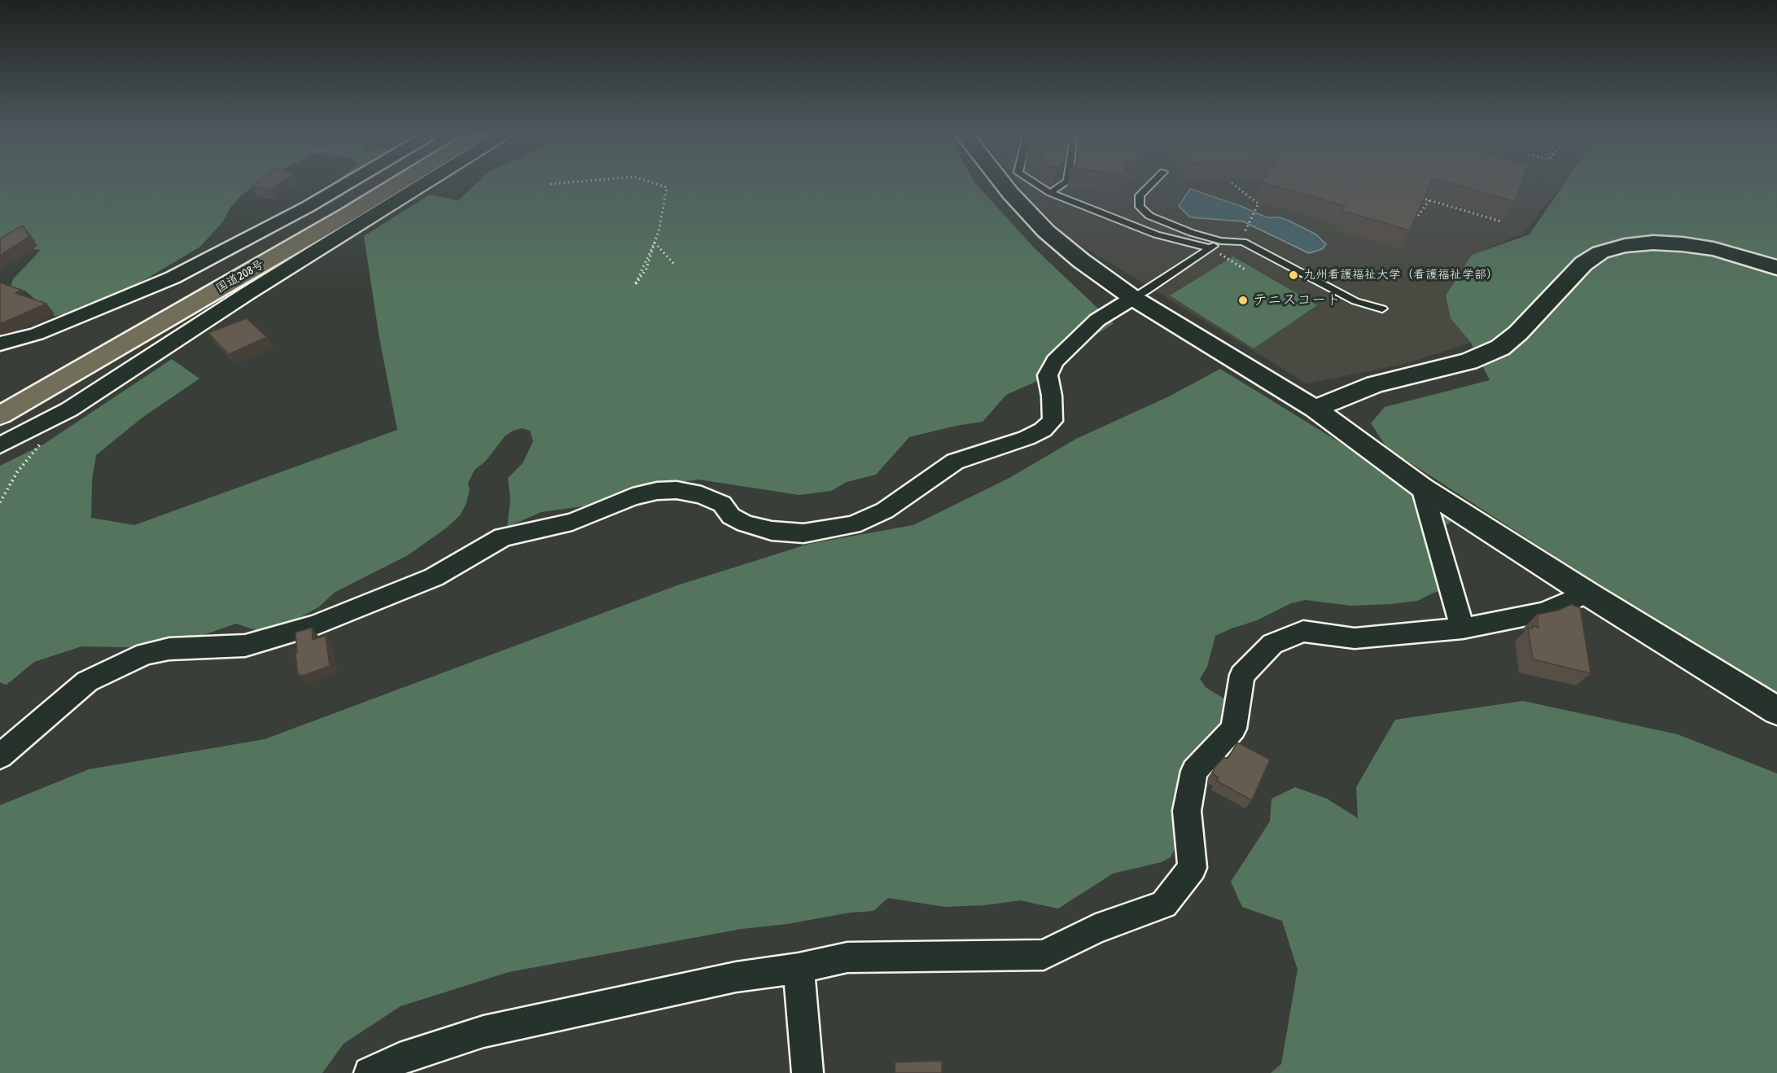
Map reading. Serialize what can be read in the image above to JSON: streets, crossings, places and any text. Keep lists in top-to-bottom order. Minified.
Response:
{"streets":{"highway":["国道208号"]},"places":["九州看護福祉大学（看護福祉学部）","テニスコート"]}
